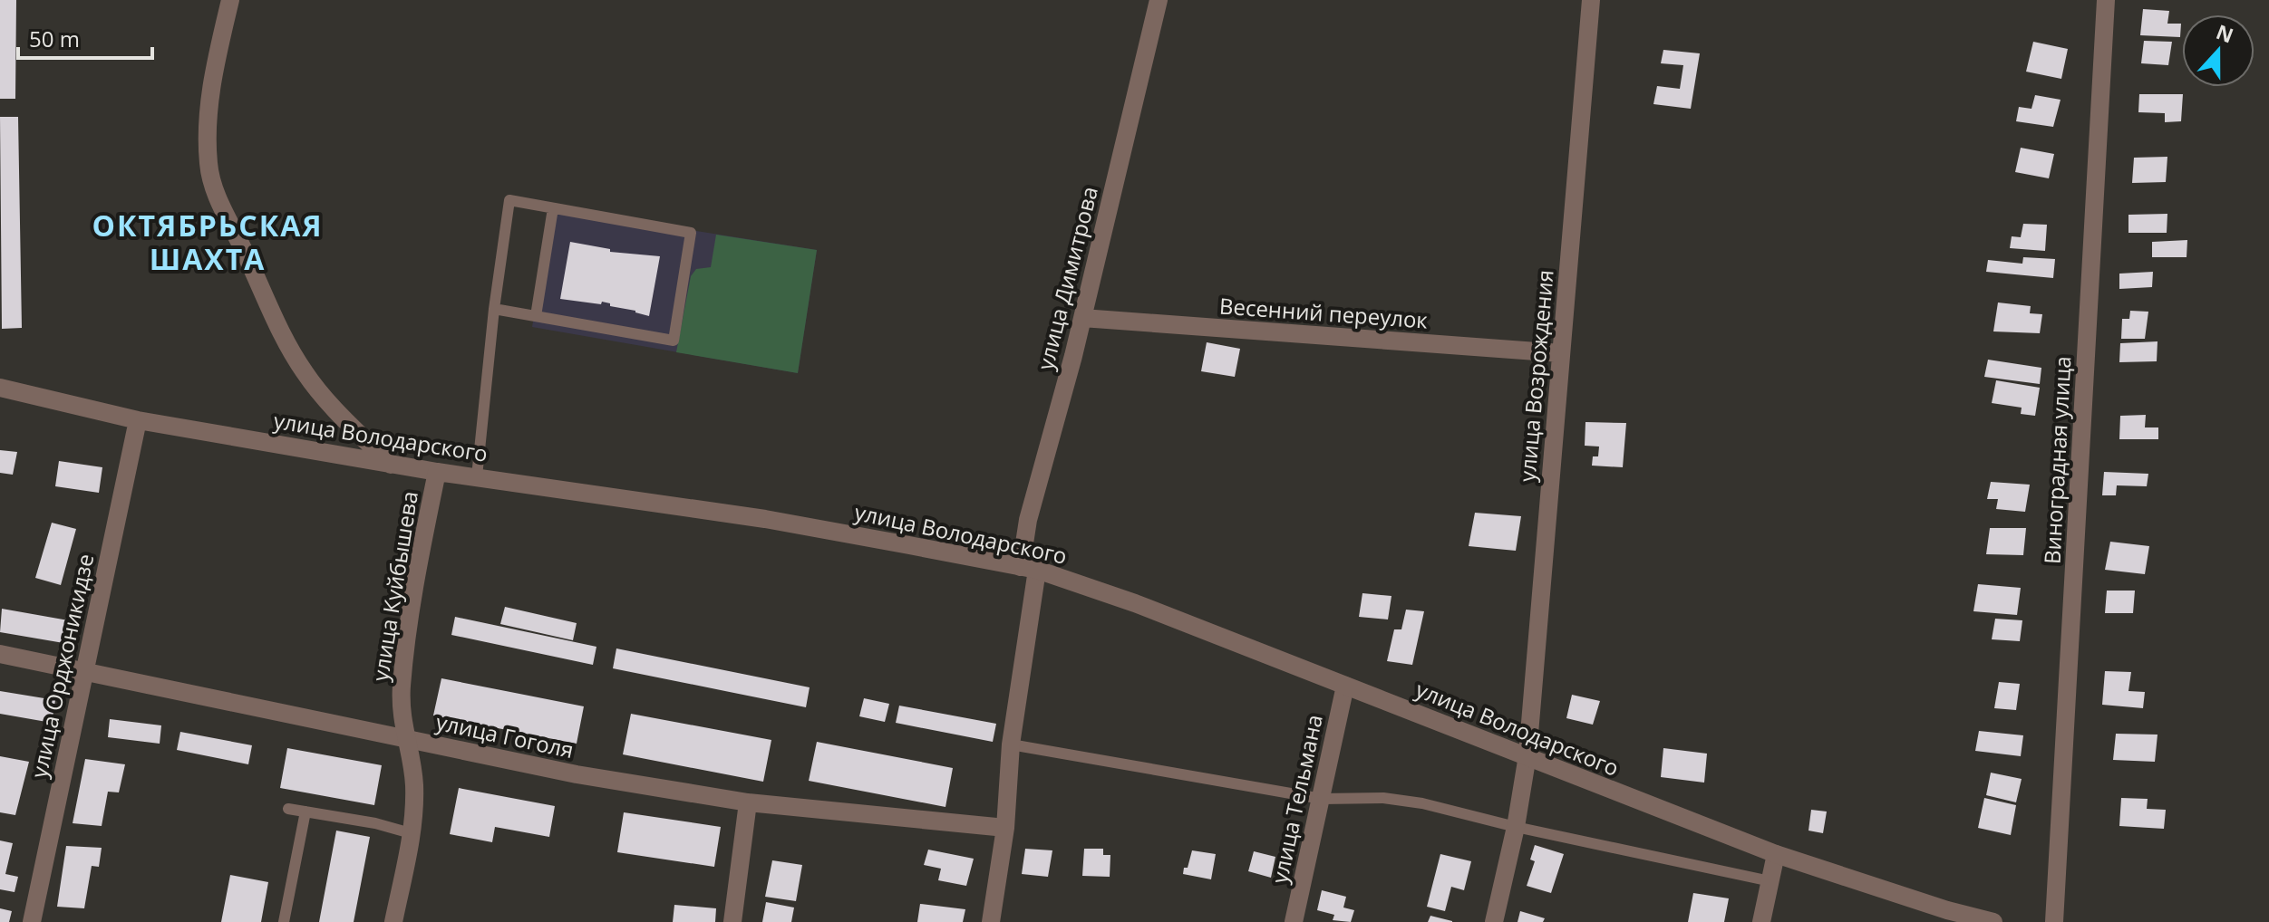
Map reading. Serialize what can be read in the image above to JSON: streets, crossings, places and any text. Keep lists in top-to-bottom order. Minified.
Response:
{"streets":{"street":["улица Димитрова","Весенний переулок","улица Возрождения","улица Володарского","Виноградная улица","улица Куйбышева","улица Орджоникидзе","улица Гоголя","улица Тельмана"]},"crossings":[["улица Димитрова","Весенний переулок"],["улица Димитрова","улица Володарского"],["улица Димитрова","улица Гоголя"],["Весенний переулок","улица Возрождения"],["улица Возрождения","улица Володарского"],["улица Володарского","улица Куйбышева"],["улица Володарского","улица Орджоникидзе"],["улица Володарского","улица Тельмана"],["улица Куйбышева","улица Гоголя"],["улица Орджоникидзе","улица Гоголя"]],"districts":["ОКТЯБРЬСКАЯ ШАХТА"],"scale_bar":"50 m","north":"top"}
